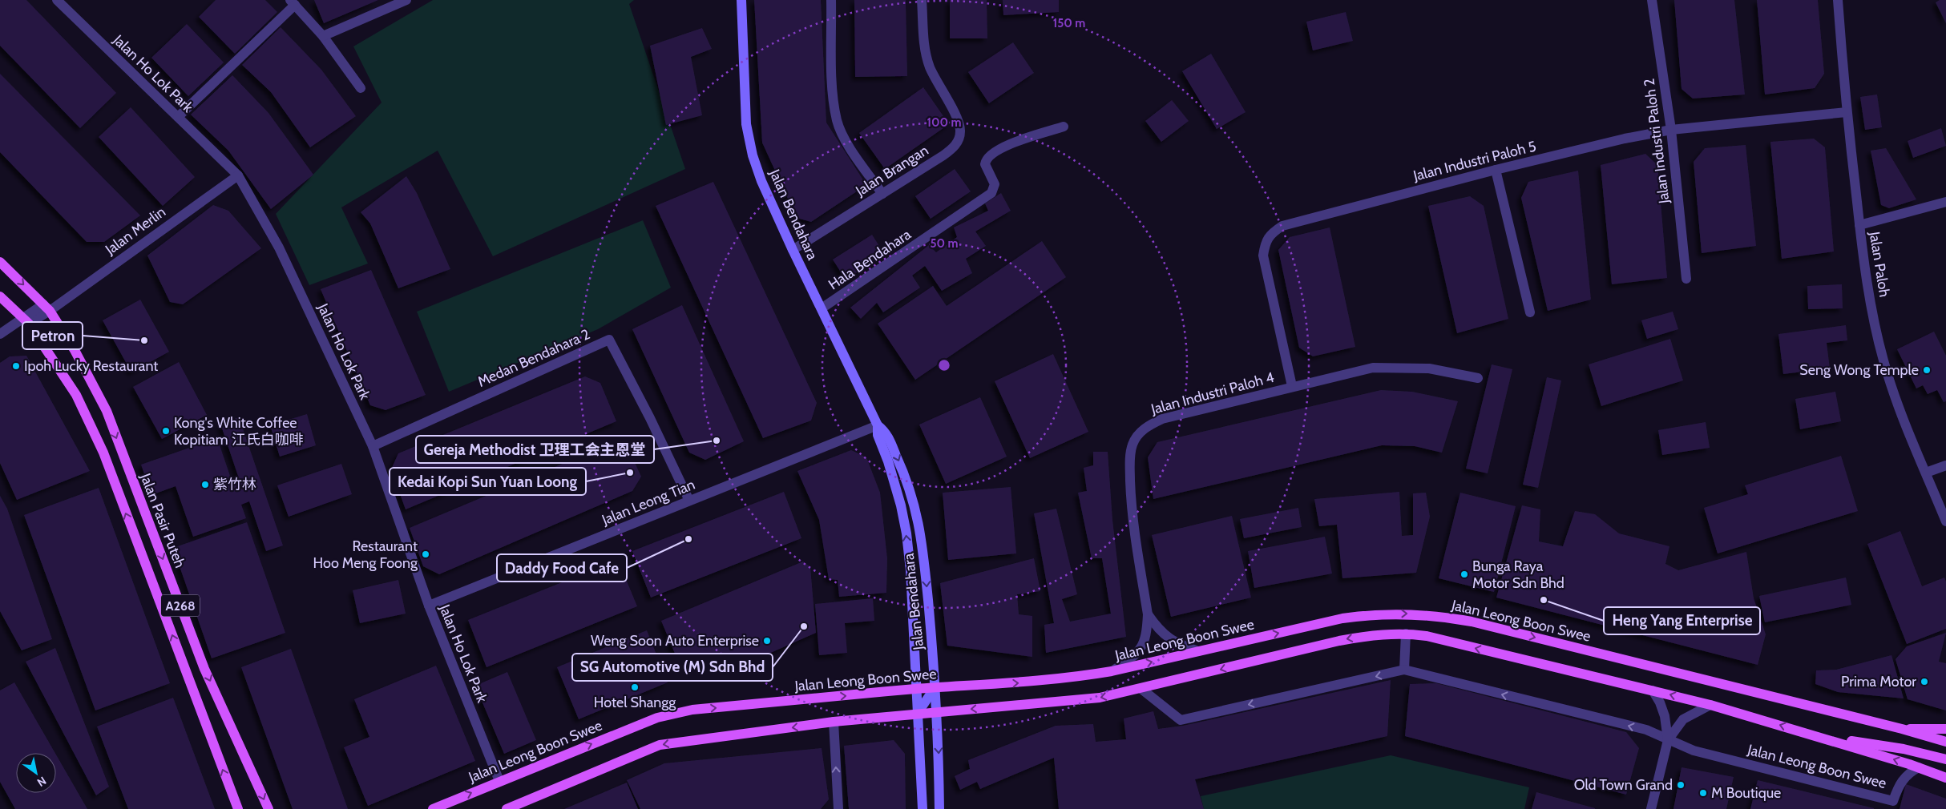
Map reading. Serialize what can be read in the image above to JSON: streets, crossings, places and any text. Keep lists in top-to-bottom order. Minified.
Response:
{"streets":{"main road":["Jalan Bendahara","Jalan Pasir Puteh","A268","Jalan Leong Boon Swee"],"street":["Jalan Ho Lok Park","Jalan Industri Paloh 2","Jalan Industri Paloh 5","Jalan Brangan","Jalan Merlin","Hala Bendahara","Jalan Paloh","Medan Bendahara 2","Jalan Industri Paloh 4","Jalan Leong Tian"]},"crossings":[["Jalan Ho Lok Park","Jalan Merlin"],["Jalan Ho Lok Park","Medan Bendahara 2"],["Jalan Ho Lok Park","Jalan Leong Tian"],["Jalan Ho Lok Park","Jalan Leong Boon Swee"],["Jalan Industri Paloh 2","Jalan Industri Paloh 5"],["Jalan Industri Paloh 5","Jalan Paloh"],["Jalan Industri Paloh 5","Jalan Industri Paloh 4"],["Jalan Brangan","Jalan Bendahara"],["Jalan Bendahara","Hala Bendahara"],["Jalan Bendahara","Jalan Leong Tian"],["Jalan Bendahara","Jalan Leong Boon Swee"],["Jalan Merlin","Jalan Pasir Puteh"],["Jalan Merlin","A268"],["Medan Bendahara 2","Jalan Leong Tian"],["Jalan Industri Paloh 4","Jalan Leong Boon Swee"]],"places":["Petron","Ipoh Lucky Restaurant","Seng Wong Temple","Kong's White Coffee Kopitiam 江氏白咖啡","Gereja Methodist 卫理工会主恩堂","Kedai Kopi Sun Yuan Loong","紫竹林","Daddy Food Cafe","Restaurant Hoo Meng Foong","Bunga Raya Motor Sdn Bhd","Heng Yang Enterprise","SG Automotive (M) Sdn Bhd","Weng Soon Auto Enterprise","Prima Motor","Hotel Shangg","Old Town Grand","M Boutique"],"north":"bottom right","rings":["150 m","100 m","50 m"]}
